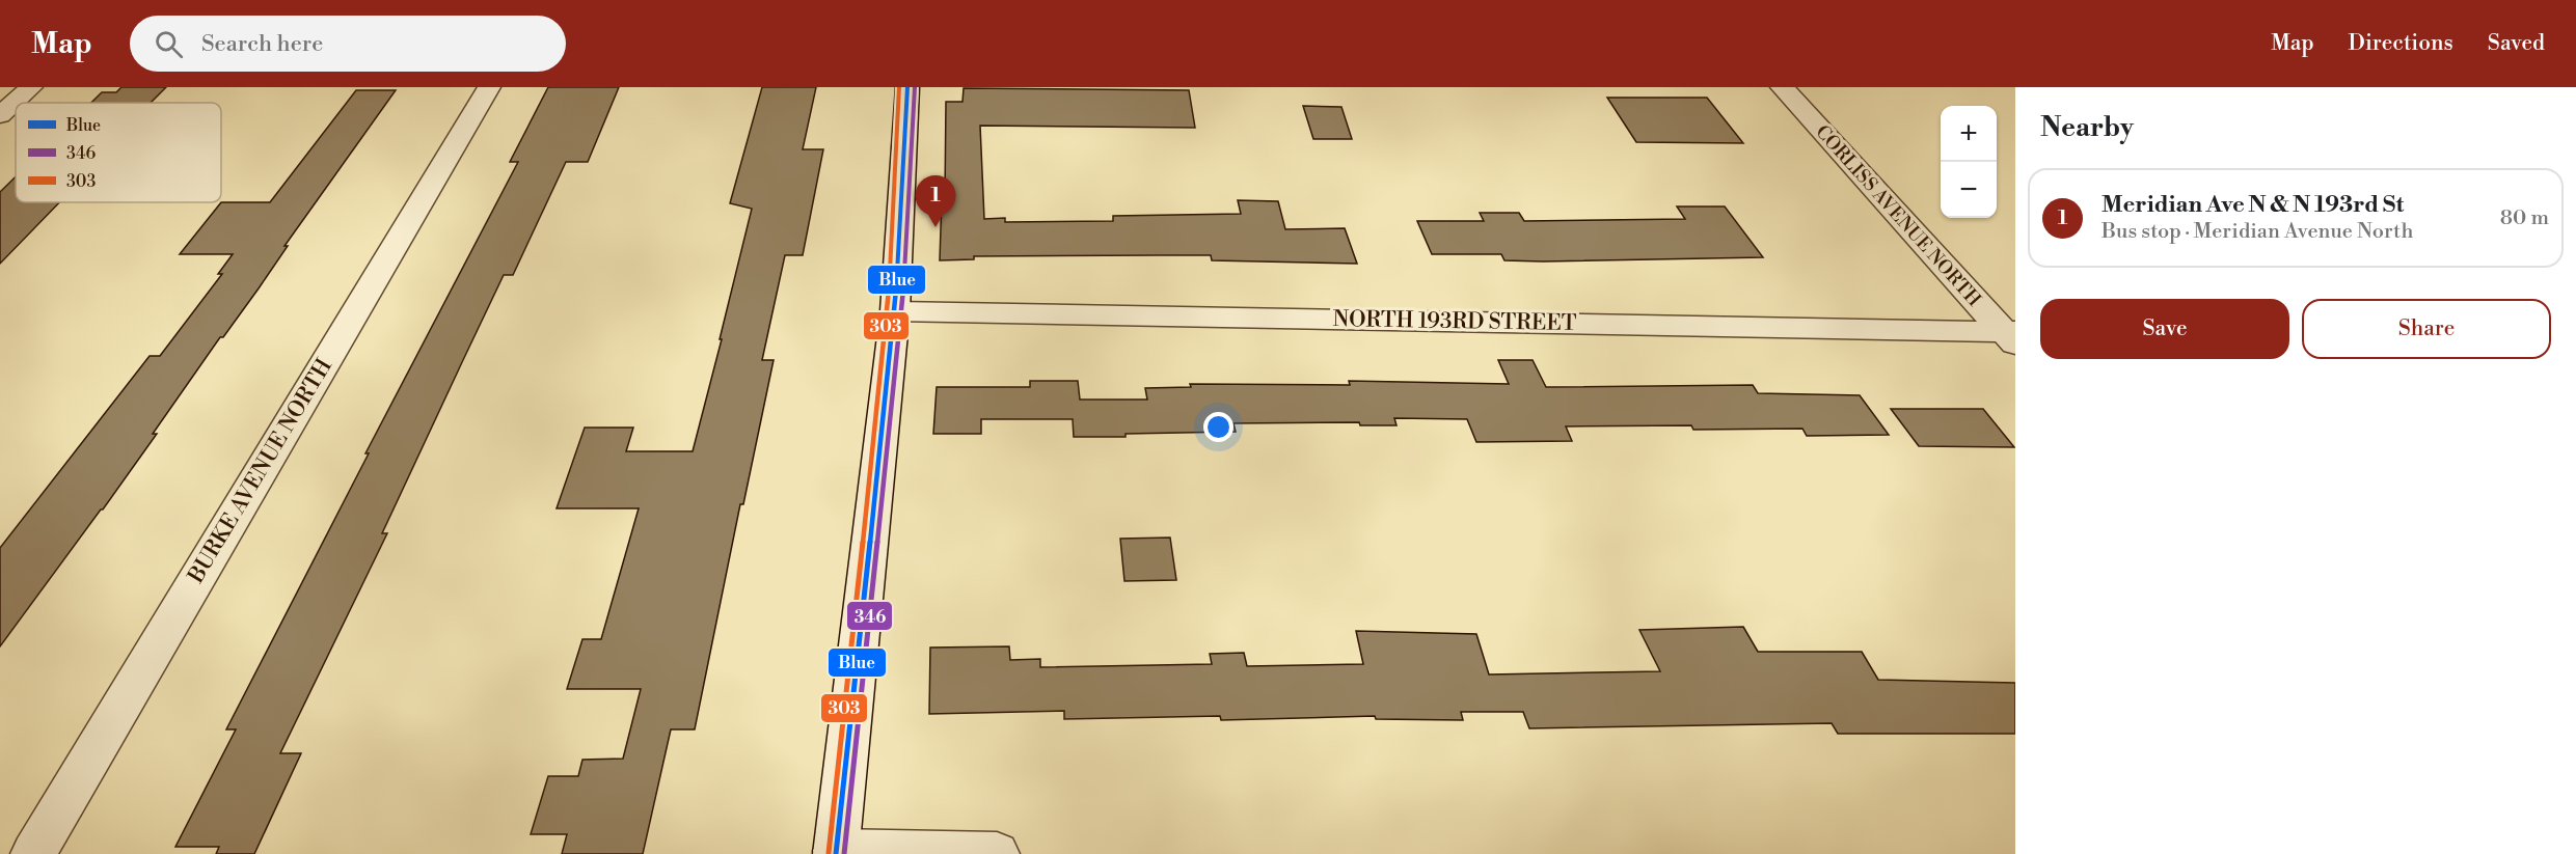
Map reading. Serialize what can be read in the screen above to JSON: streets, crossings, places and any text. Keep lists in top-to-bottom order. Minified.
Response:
{"streets":{"street":["CORLISS AVENUE NORTH","NORTH 193RD STREET","BURKE AVENUE NORTH"]},"crossings":[["CORLISS AVENUE NORTH","NORTH 193RD STREET"]],"lines":["transit line Blue","transit line 346","transit line 303"],"legend":["Blue","346","303"],"page":{"header":"Map","search":"Search here","nav":["Map","Directions","Saved"],"heading":"Nearby","map_buttons":["+","−"],"list":[{"mark":"1","name":"Meridian Ave N & N 193rd St","note":"Bus stop · Meridian Avenue North","value":"80 m"}],"pins":"1","buttons":["Save","Share"]}}
